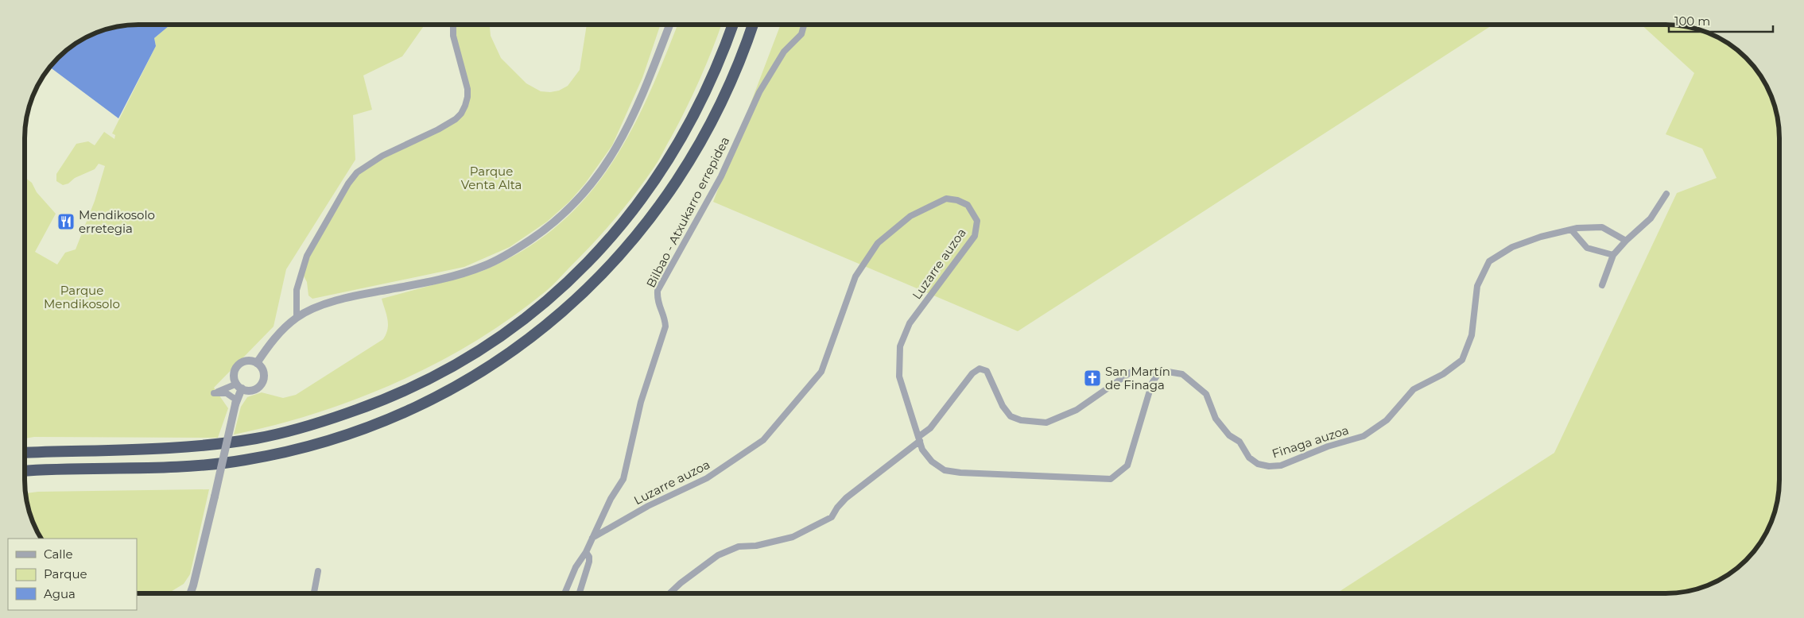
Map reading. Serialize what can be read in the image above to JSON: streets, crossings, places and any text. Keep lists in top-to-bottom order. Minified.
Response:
{"streets":{"street":["Bilbao - Atxukarro errepidea","Luzarre auzoa","Finaga auzoa"]},"crossings":[["Bilbao - Atxukarro errepidea","Luzarre auzoa"],["Luzarre auzoa","Finaga auzoa"]],"parks":["Parque Venta Alta","Parque Mendikosolo"],"places":{"restaurant":["Mendikosolo erretegia"],"church":["San Martín de Finaga"]},"legend":["Calle","Parque","Agua"],"scale_bar":"100 m"}
